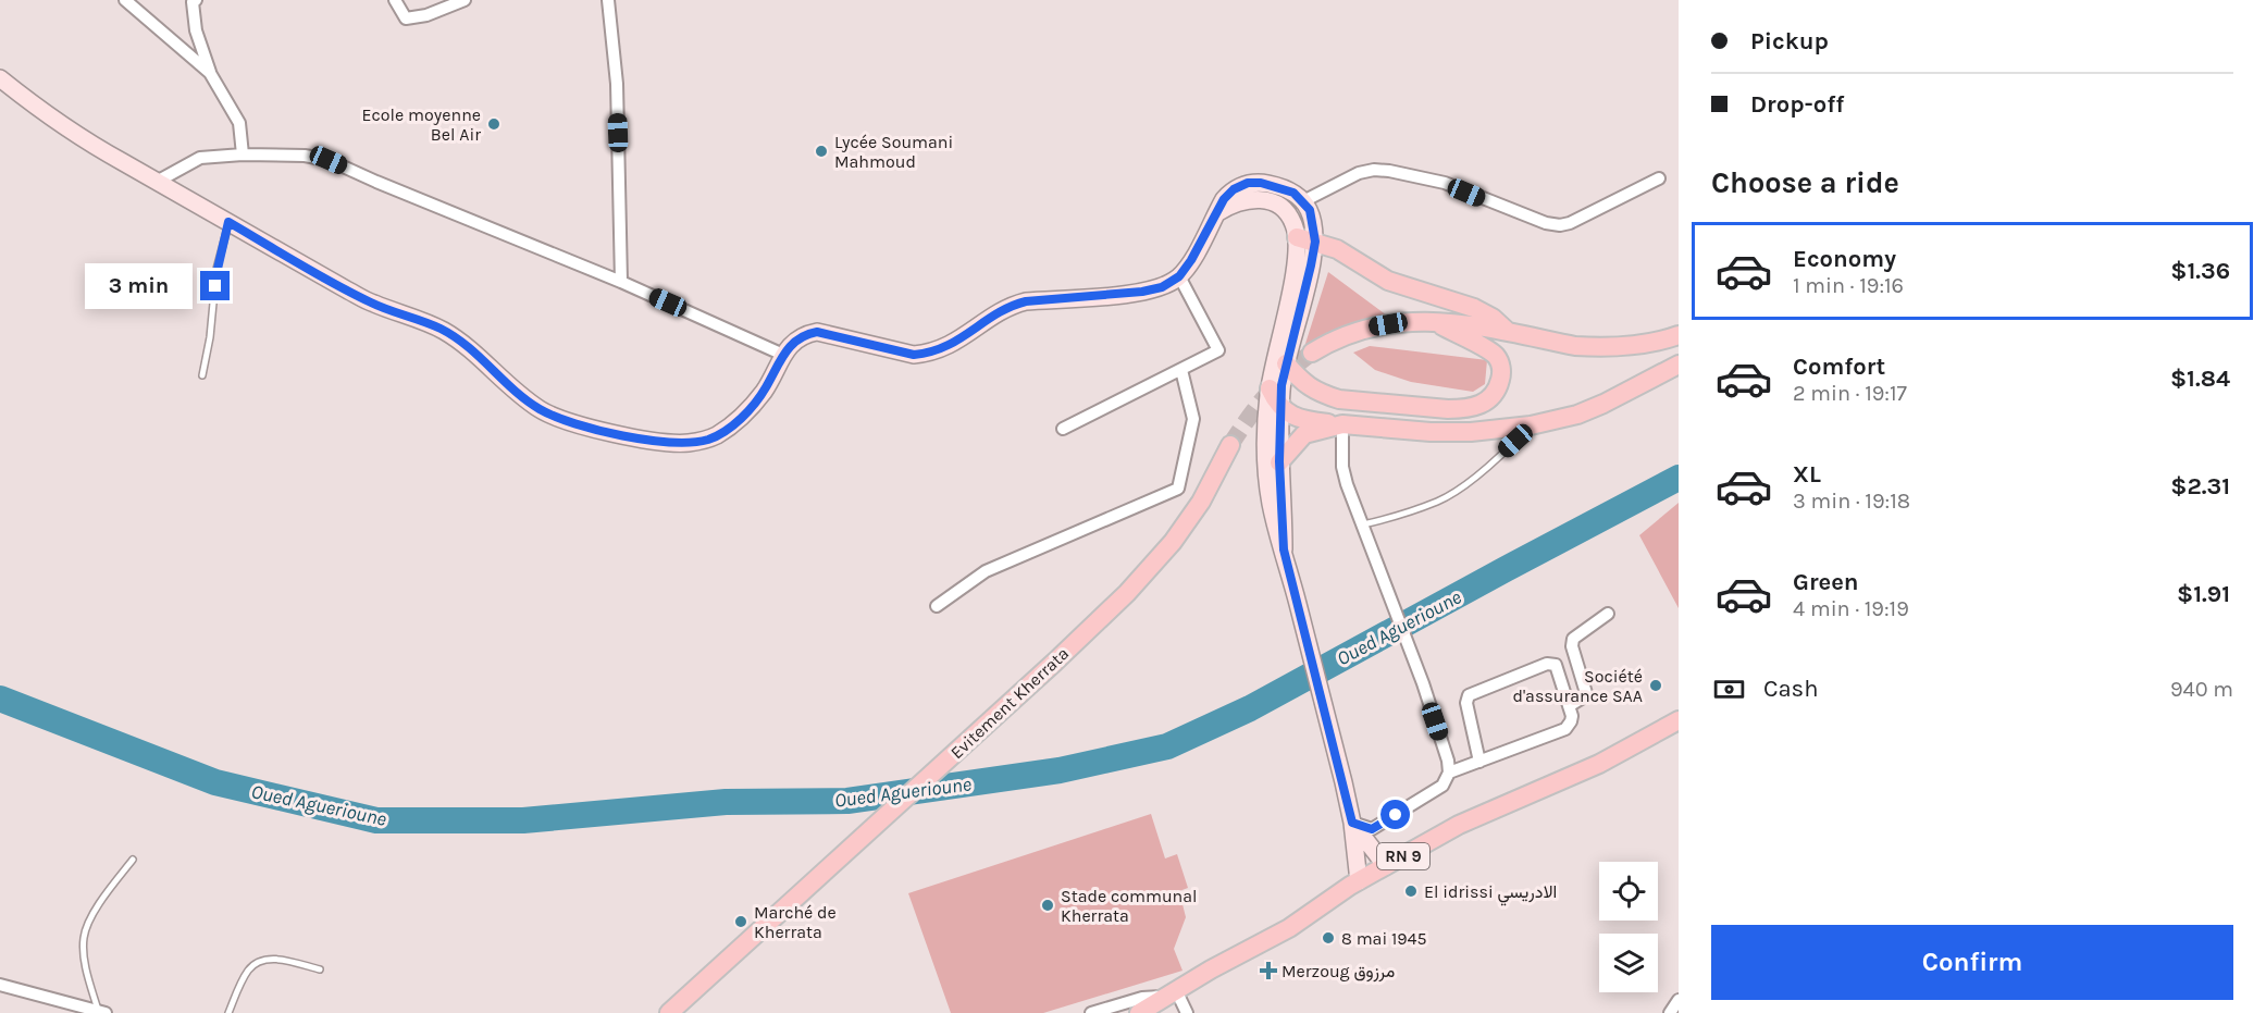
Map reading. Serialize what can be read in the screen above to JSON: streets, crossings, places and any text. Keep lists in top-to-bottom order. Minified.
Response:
{"streets":{"main road":["Evitement Kherrata","RN 9"]},"water":["Oued Aguerioune"],"places":{"other":["Ecole moyenne Bel Air","Lycée Soumani Mahmoud","Société d'assurance SAA","El idrissi الادريسي","Stade communal Kherrata","Marché de Kherrata","8 mai 1945"],"health":["Merzoug مرزوق"]},"page":{"banner":["Pickup","Drop-off"],"heading":"Choose a ride","list":[{"name":"Economy","note":"1 min · 19:16","value":"$1.36"},{"name":"Comfort","note":"2 min · 19:17","value":"$1.84"},{"name":"XL","note":"3 min · 19:18","value":"$2.31"},{"name":"Green","note":"4 min · 19:19","value":"$1.91"}],"bubble":"3 min","pay":["Cash","940 m"],"buttons":"Confirm"}}
